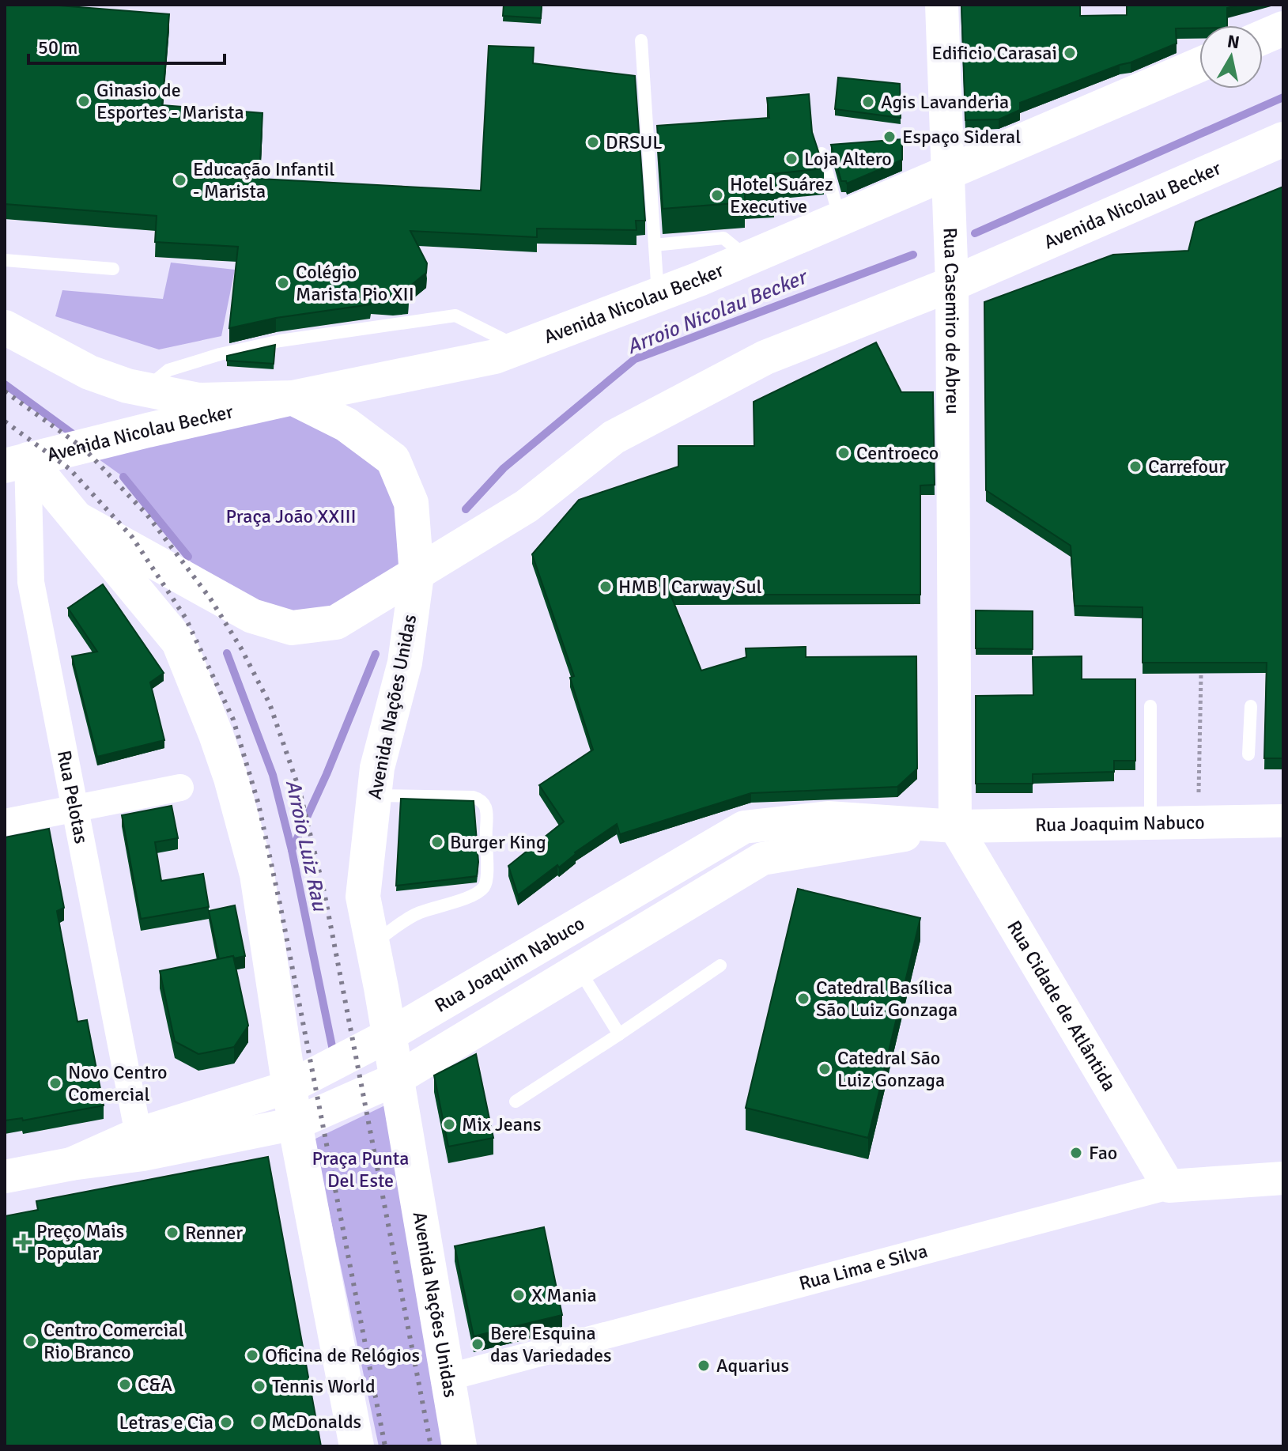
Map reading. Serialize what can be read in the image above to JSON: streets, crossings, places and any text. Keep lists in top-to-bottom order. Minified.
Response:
{"streets":{"main road":["Avenida Nicolau Becker","Avenida Nações Unidas"],"street":["Rua Casemiro de Abreu","Rua Pelotas","Rua Joaquim Nabuco","Rua Cidade de Atlântida","Rua Lima e Silva"]},"crossings":[["Avenida Nicolau Becker","Rua Casemiro de Abreu"],["Avenida Nicolau Becker","Avenida Nações Unidas"],["Avenida Nicolau Becker","Rua Pelotas"],["Rua Casemiro de Abreu","Rua Joaquim Nabuco"],["Rua Casemiro de Abreu","Rua Cidade de Atlântida"],["Avenida Nações Unidas","Rua Joaquim Nabuco"],["Avenida Nações Unidas","Rua Lima e Silva"],["Rua Pelotas","Rua Joaquim Nabuco"],["Rua Joaquim Nabuco","Rua Cidade de Atlântida"],["Rua Cidade de Atlântida","Rua Lima e Silva"]],"water":["Arroio Nicolau Becker","Arroio Luiz Rau"],"parks":["Praça João XXIII","Praça Punta Del Este"],"places":{"other":["Edificio Carasai","Ginasio de Esportes - Marista","Agis Lavanderia","Espaço Sideral","DRSUL","Loja Altero","Educação Infantil - Marista","Hotel Suárez Executive","Colégio Marista Pio XII","Centroeco","Carrefour","HMB | Carway Sul","Burger King","Catedral Basílica São Luiz Gonzaga","Catedral São Luiz Gonzaga","Novo Centro Comercial","Mix Jeans","Fao","Renner","X Mania","Centro Comercial Rio Branco","Bere Esquina das Variedades","Oficina de Relógios","Aquarius","C&A","Tennis World","McDonalds","Letras e Cia"],"health":["Preço Mais Popular"]},"scale_bar":"50 m","north":"top"}
